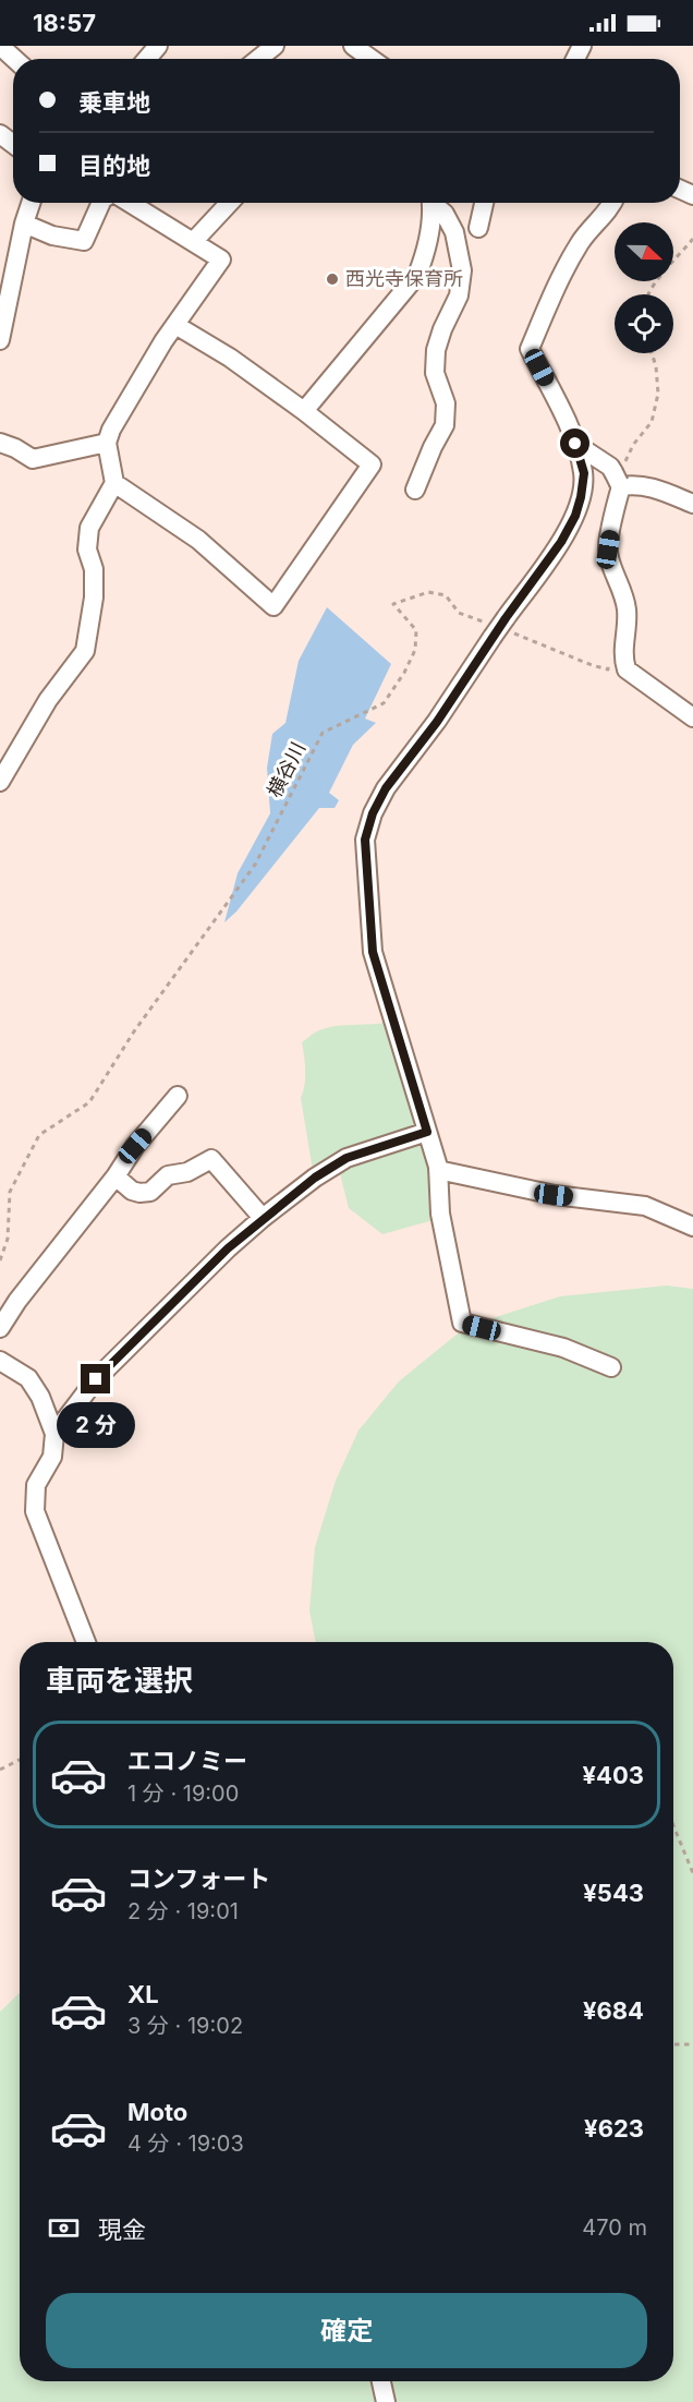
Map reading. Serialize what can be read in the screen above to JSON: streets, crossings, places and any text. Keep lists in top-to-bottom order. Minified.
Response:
{"streets":{"path":["横谷川"]},"places":["西光寺保育所"],"north":"right","page":{"status":"18:57","banner":["乗車地","目的地"],"bubble":"2 分","heading":"車両を選択","list":[{"name":"エコノミー","note":"1 分 · 19:00","value":"¥403"},{"name":"コンフォート","note":"2 分 · 19:01","value":"¥543"},{"name":"XL","note":"3 分 · 19:02","value":"¥684"},{"name":"Moto","note":"4 分 · 19:03","value":"¥623"}],"pay":["現金","470 m"],"buttons":"確定"}}
